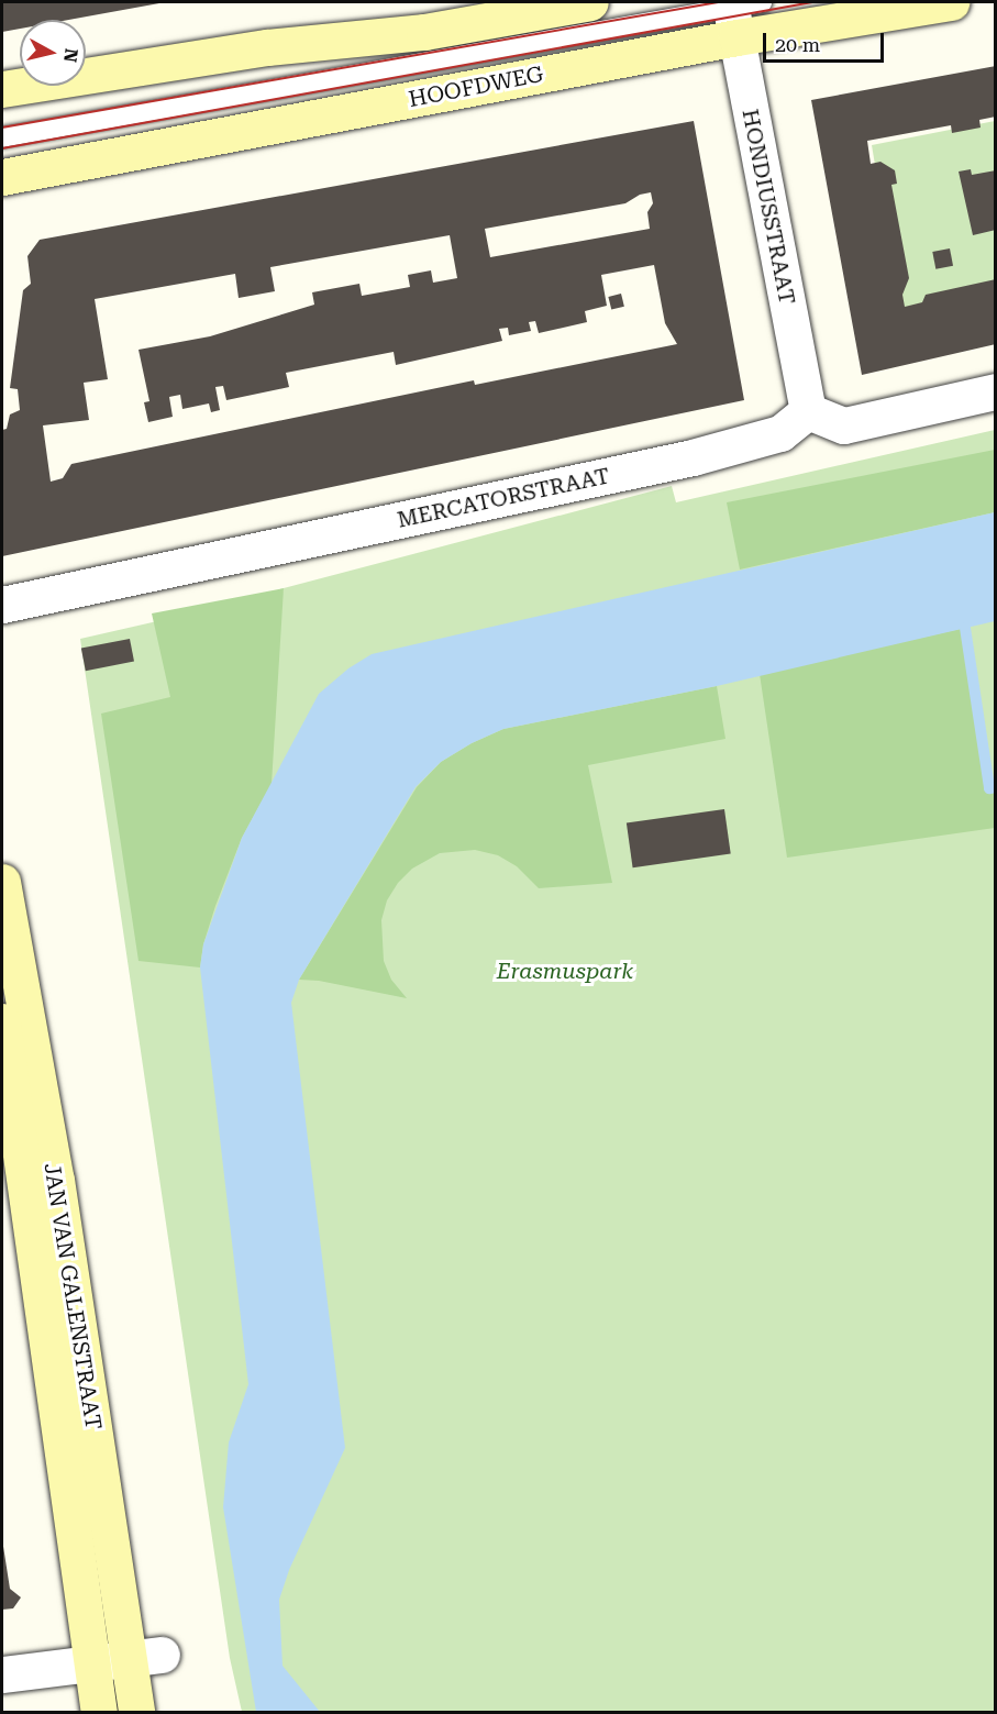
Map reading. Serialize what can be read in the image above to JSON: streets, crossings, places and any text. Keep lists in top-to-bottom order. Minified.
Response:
{"streets":{"street":["HOOFDWEG","HONDIUSSTRAAT","MERCATORSTRAAT","JAN VAN GALENSTRAAT"]},"crossings":[["HOOFDWEG","HONDIUSSTRAAT"],["HONDIUSSTRAAT","MERCATORSTRAAT"]],"parks":["Erasmuspark"],"scale_bar":"20 m","north":"right"}
